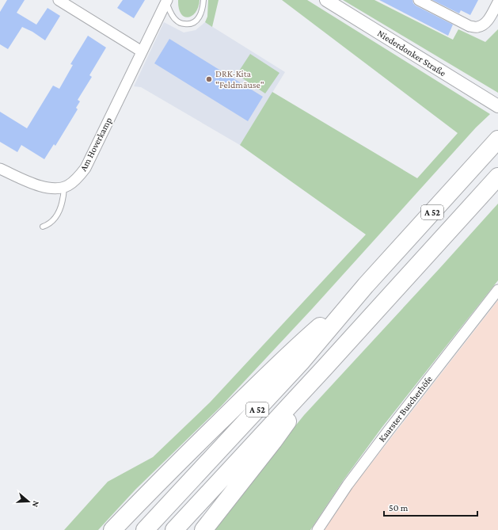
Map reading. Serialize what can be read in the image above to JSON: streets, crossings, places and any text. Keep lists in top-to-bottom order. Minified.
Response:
{"streets":{"highway":["A 52"],"street":["Niederdonker Straße","Am Hoverkamp","Kaarster Buscherhöfe"]},"places":["DRK-Kita \"Feldmäuse\""],"scale_bar":"50 m","north":"right"}
